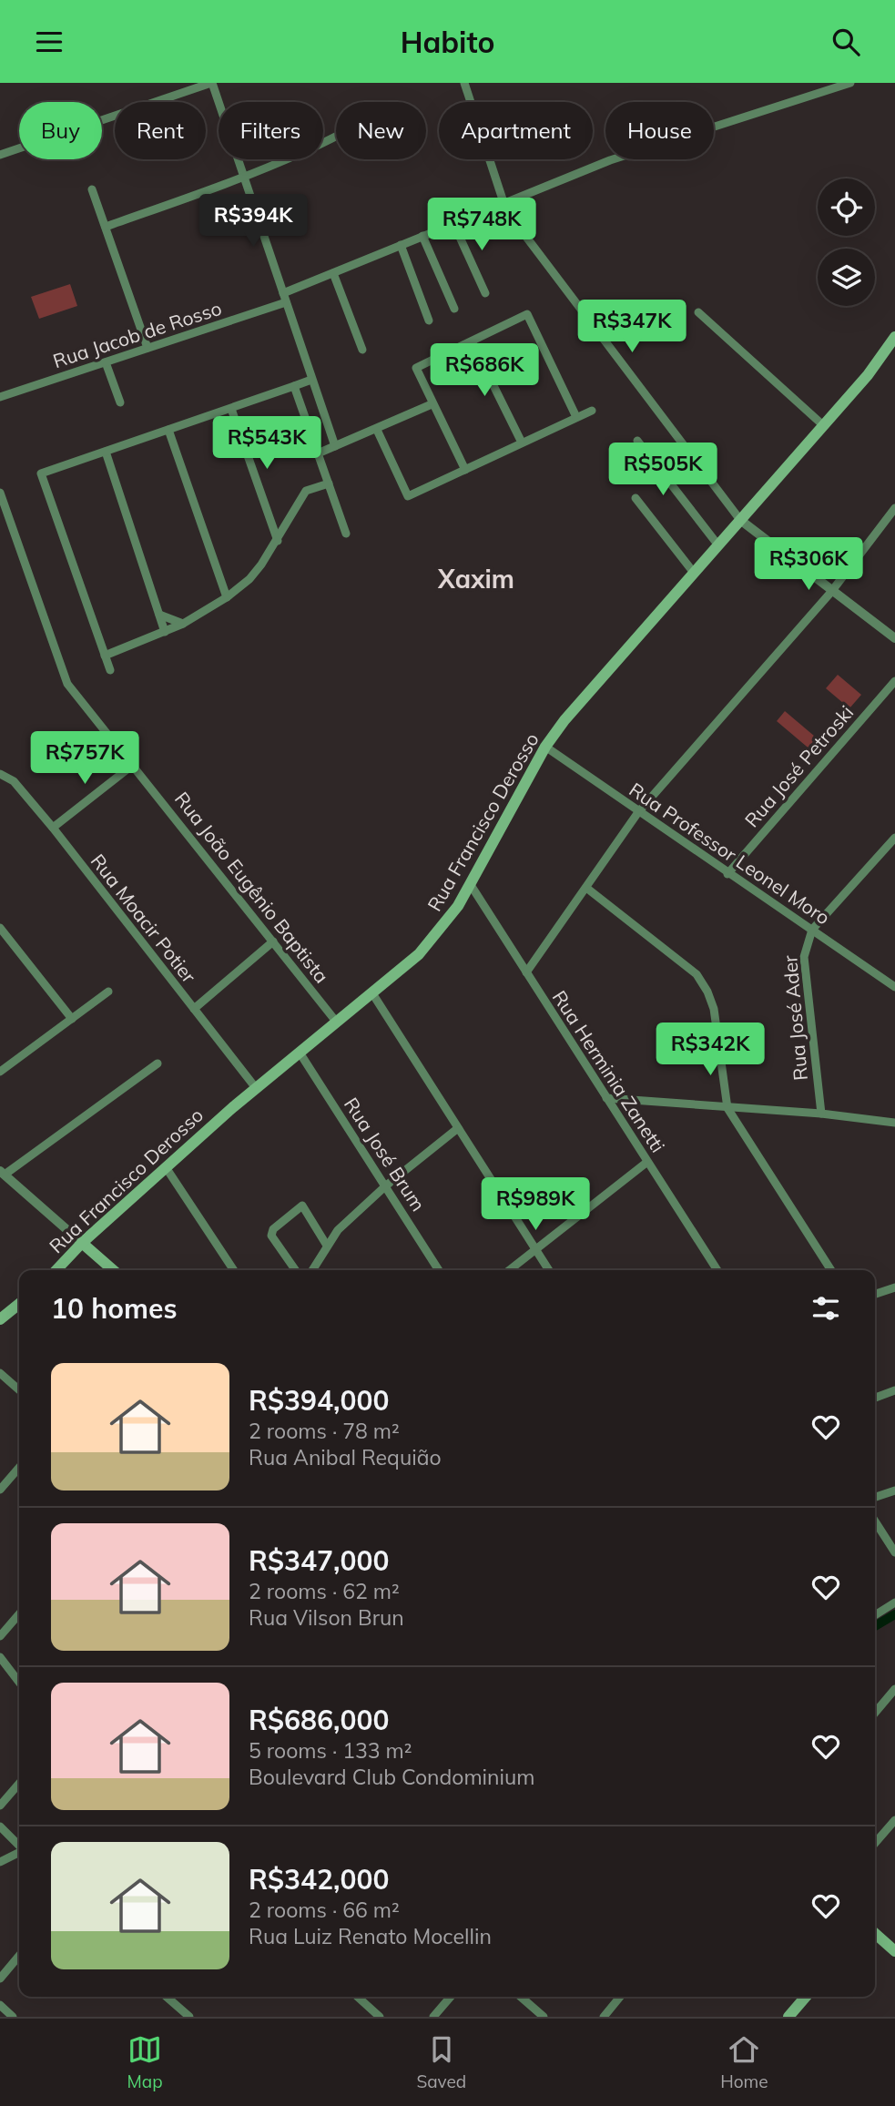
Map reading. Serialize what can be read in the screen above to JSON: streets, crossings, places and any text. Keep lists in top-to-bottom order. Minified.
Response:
{"streets":{"main road":["Rua Francisco Derosso"],"street":["Rua Jacob de Rosso","Rua José Petroski","Rua Professor Leonel Moro","Rua João Eugênio Baptista","Rua Moacir Potier","Rua José Ader","Rua Herminia Zanetti","Rua José Brum"]},"crossings":[["Rua José Petroski","Rua Professor Leonel Moro"],["Rua Francisco Derosso","Rua Professor Leonel Moro"],["Rua Francisco Derosso","Rua João Eugênio Baptista"],["Rua Francisco Derosso","Rua Moacir Potier"],["Rua Francisco Derosso","Rua Herminia Zanetti"],["Rua Francisco Derosso","Rua José Brum"],["Rua Professor Leonel Moro","Rua José Ader"]],"districts":["Xaxim"],"page":{"header":"Habito","chip":["Buy","Rent","Filters","New","Apartment","House"],"price":["R$394K","R$748K","R$347K","R$686K","R$543K","R$505K","R$306K","R$757K","R$342K","R$989K"],"heading":"10 homes","list":[{"name":"R$394,000","note":"2 rooms · 78 m² · Rua Anibal Requião"},{"name":"R$347,000","note":"2 rooms · 62 m² · Rua Vilson Brun"},{"name":"R$686,000","note":"5 rooms · 133 m² · Boulevard Club Condominium"},{"name":"R$342,000","note":"2 rooms · 66 m² · Rua Luiz Renato Mocellin"}],"tabs":["Map","Saved","Home"]}}
